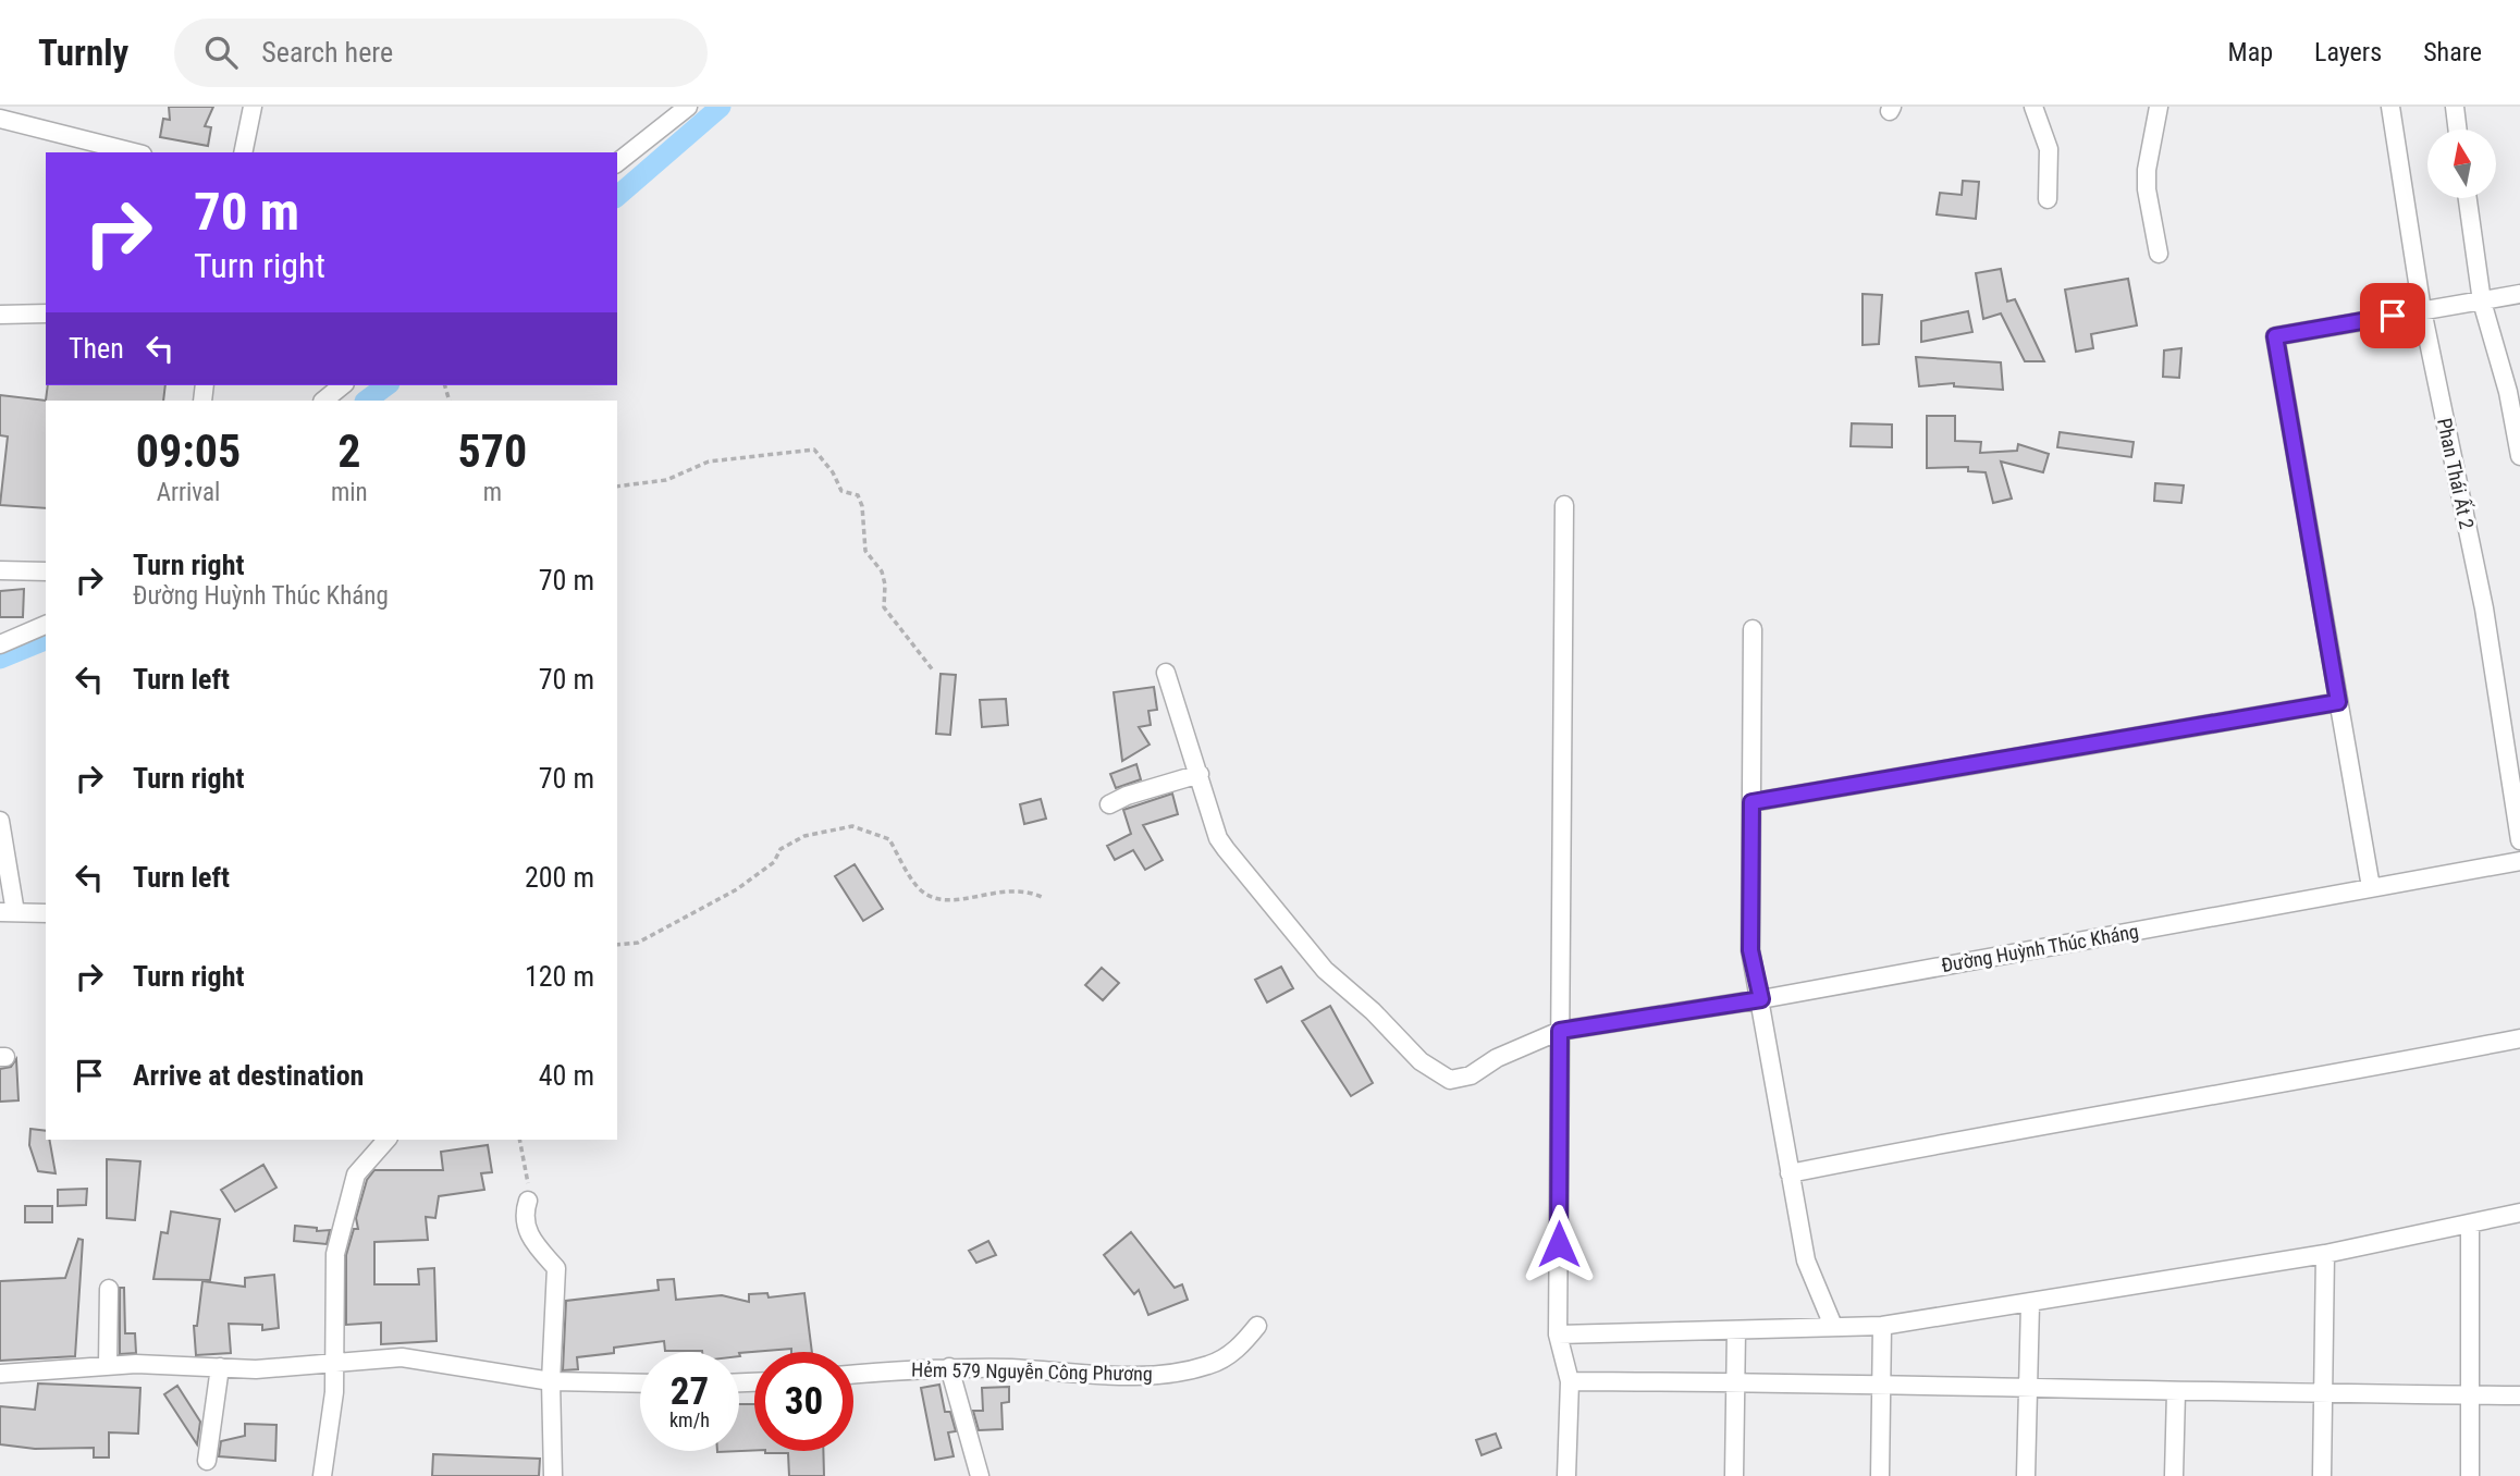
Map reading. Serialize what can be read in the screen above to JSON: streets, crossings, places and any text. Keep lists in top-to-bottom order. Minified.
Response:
{"streets":{"street":["Phan Thái Ất 2","Đường Huỳnh Thúc Kháng","Hẻm 579 Nguyễn Công Phương"]},"north":"top","page":{"header":"Turnly","search":"Search here","nav":["Map","Layers","Share"],"turn":["70 m","Turn right"],"then":"Then","eta":["09:05","Arrival","2","min","570","m"],"list":[{"name":"Turn right","note":"Đường Huỳnh Thúc Kháng","value":"70 m"},{"name":"Turn left","value":"70 m"},{"name":"Turn right","value":"70 m"},{"name":"Turn left","value":"200 m"},{"name":"Turn right","value":"120 m"},{"name":"Arrive at destination","value":"40 m"}],"speed":"27 km/h","limit":"30"}}
